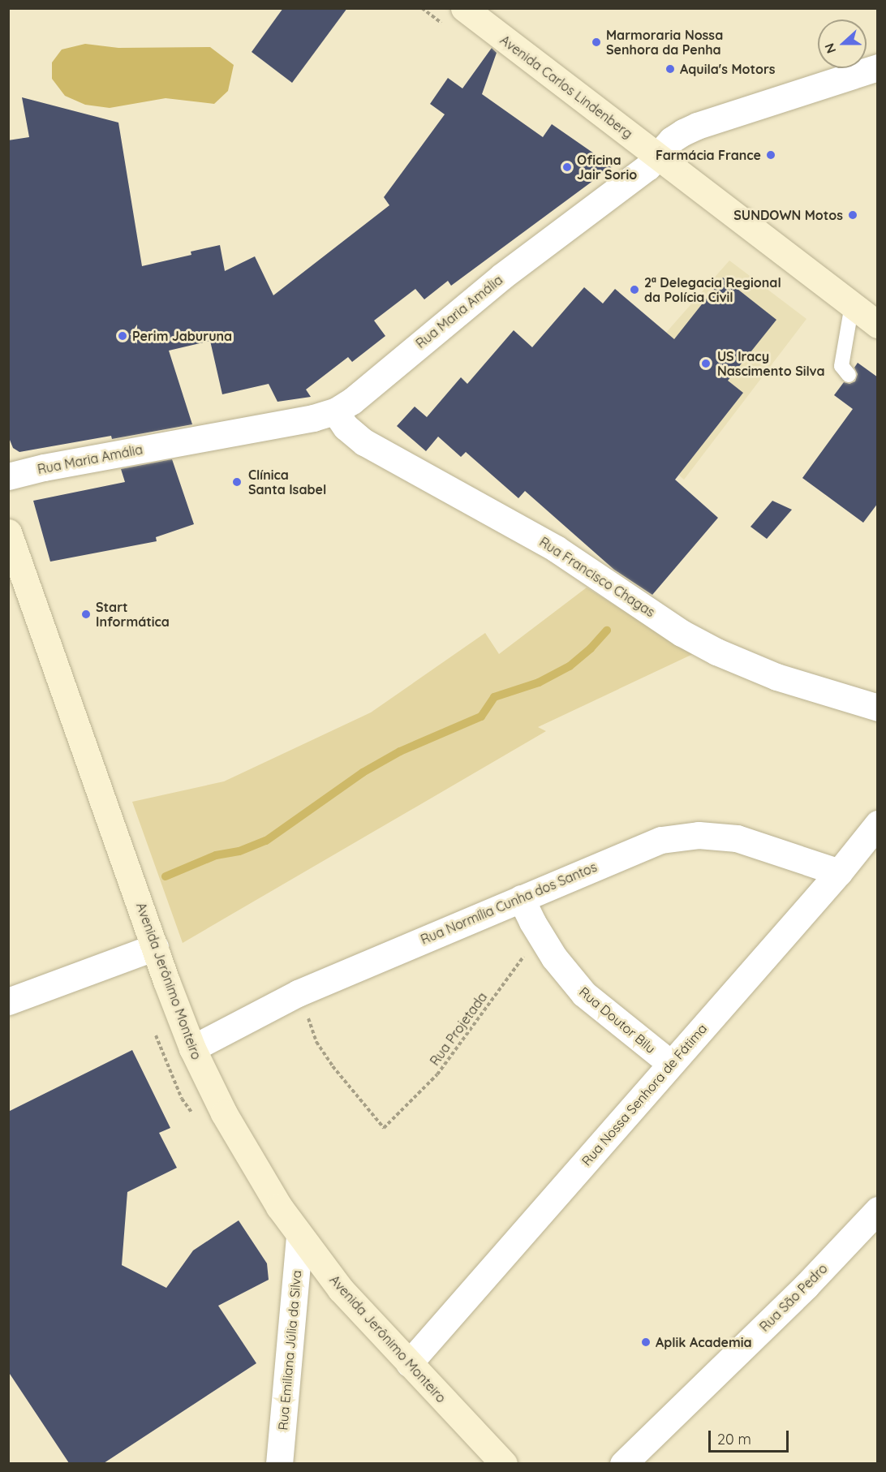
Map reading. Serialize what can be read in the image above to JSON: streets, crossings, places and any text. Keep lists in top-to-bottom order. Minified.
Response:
{"streets":{"main road":["Avenida Carlos Lindenberg","Avenida Jerônimo Monteiro"],"street":["Rua Maria Amália","Rua Francisco Chagas","Rua Normília Cunha dos Santos","Rua Doutor Bilu","Rua Nossa Senhora de Fátima","Rua São Pedro","Rua Emiliana Júlia da Silva"],"path":["Rua Projetada"]},"crossings":[["Avenida Carlos Lindenberg","Rua Maria Amália"],["Rua Maria Amália","Rua Francisco Chagas"],["Rua Normília Cunha dos Santos","Avenida Jerônimo Monteiro"],["Rua Normília Cunha dos Santos","Rua Doutor Bilu"],["Rua Normília Cunha dos Santos","Rua Projetada"],["Rua Normília Cunha dos Santos","Rua Nossa Senhora de Fátima"],["Avenida Jerônimo Monteiro","Rua Nossa Senhora de Fátima"],["Avenida Jerônimo Monteiro","Rua Emiliana Júlia da Silva"],["Rua Doutor Bilu","Rua Projetada"],["Rua Doutor Bilu","Rua Nossa Senhora de Fátima"]],"places":["Marmoraria Nossa Senhora da Penha","Aquila's Motors","Farmácia France","Oficina Jair Sorio","SUNDOWN Motos","2ª Delegacia Regional da Polícia Civil","Perim Jaburuna","US Iracy Nascimento Silva","Clínica Santa Isabel","Start Informática","Aplik Academia"],"scale_bar":"20 m","north":"left"}
